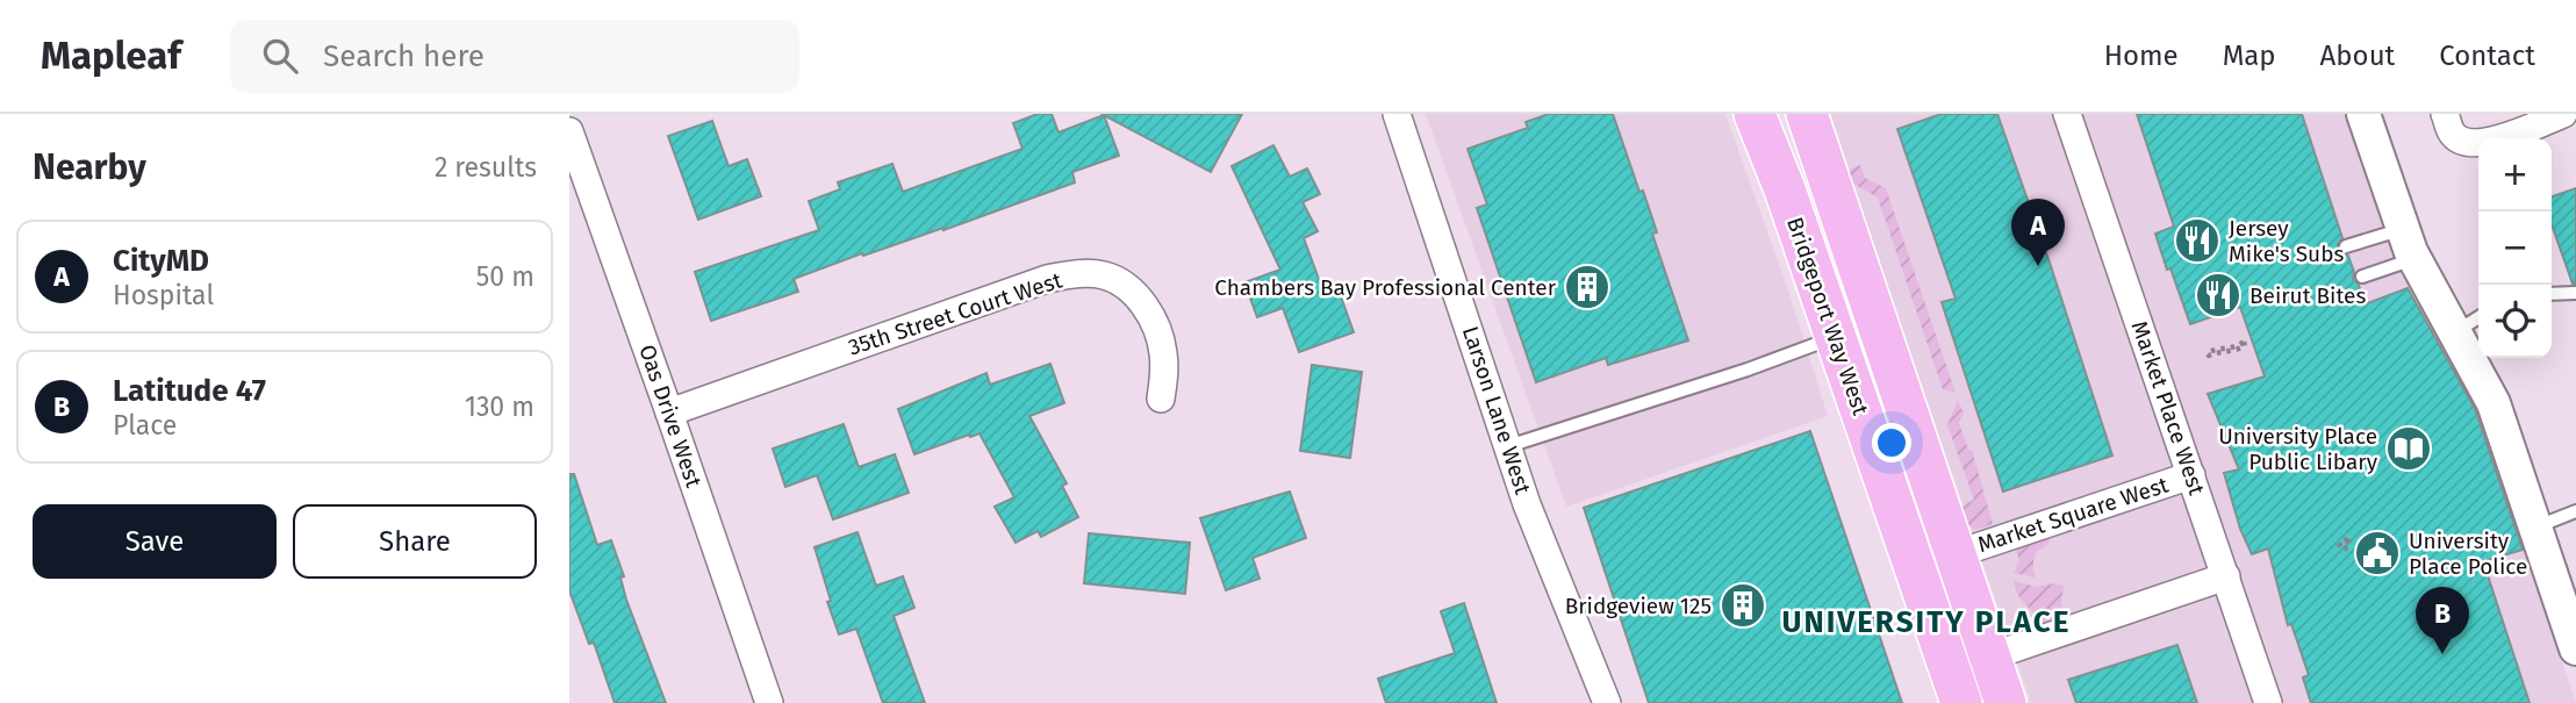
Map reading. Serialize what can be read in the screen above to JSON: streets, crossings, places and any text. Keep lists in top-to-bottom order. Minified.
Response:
{"streets":{"main road":["Bridgeport Way West"],"street":["35th Street Court West","Market Place West","Larson Lane West","Oas Drive West","Market Square West"]},"crossings":[["35th Street Court West","Oas Drive West"],["Bridgeport Way West","Market Square West"],["Market Place West","Market Square West"]],"districts":["UNIVERSITY PLACE"],"places":{"restaurant":["Jersey Mike's Subs","Beirut Bites"],"building":["Chambers Bay Professional Center","Bridgeview 125"],"library":["University Place Public Libary"],"public building":["University Place Police"]},"page":{"header":"Mapleaf","search":"Search here","nav":["Home","Map","About","Contact"],"heading":["Nearby","2 results"],"map_buttons":["+","−"],"pins":["A","B"],"list":[{"mark":"A","name":"CityMD","note":"Hospital","value":"50 m"},{"mark":"B","name":"Latitude 47","note":"Place","value":"130 m"}],"buttons":["Save","Share"]}}
